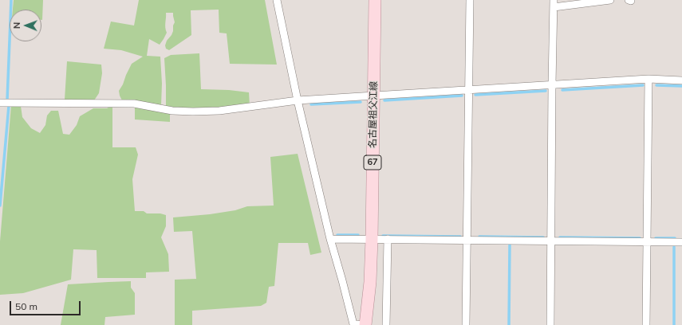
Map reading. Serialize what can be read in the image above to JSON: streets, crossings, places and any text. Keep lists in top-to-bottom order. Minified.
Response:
{"streets":{"main road":["名古屋祖父江線","67"]},"scale_bar":"50 m","north":"left"}
